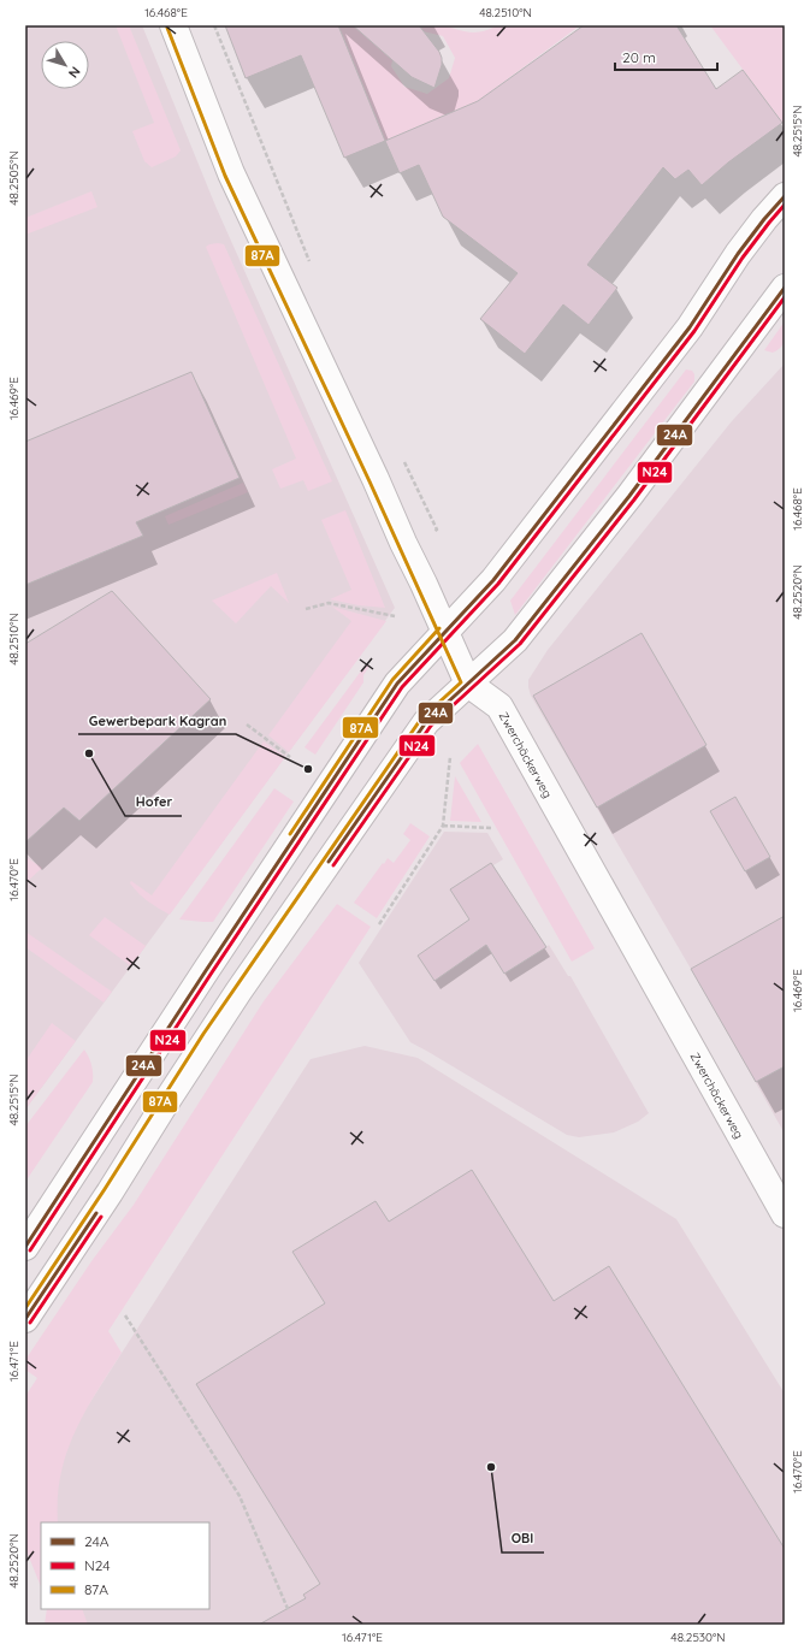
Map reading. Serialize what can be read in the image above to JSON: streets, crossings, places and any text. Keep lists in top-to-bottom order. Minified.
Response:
{"streets":{"main road":["Zwerchäckerweg"]},"places":["Hofer","Gewerbepark Kagran","OBI"],"lines":["transit line 87A","transit line 24A","transit line N24"],"legend":["24A","N24","87A"],"scale_bar":"20 m","north":"bottom right","coordinates":["16.468°E","48.2510°N","48.2515°N","48.2505°N","16.469°E","48.2520°N","16.470°E","16.471°E","48.2530°N"]}
